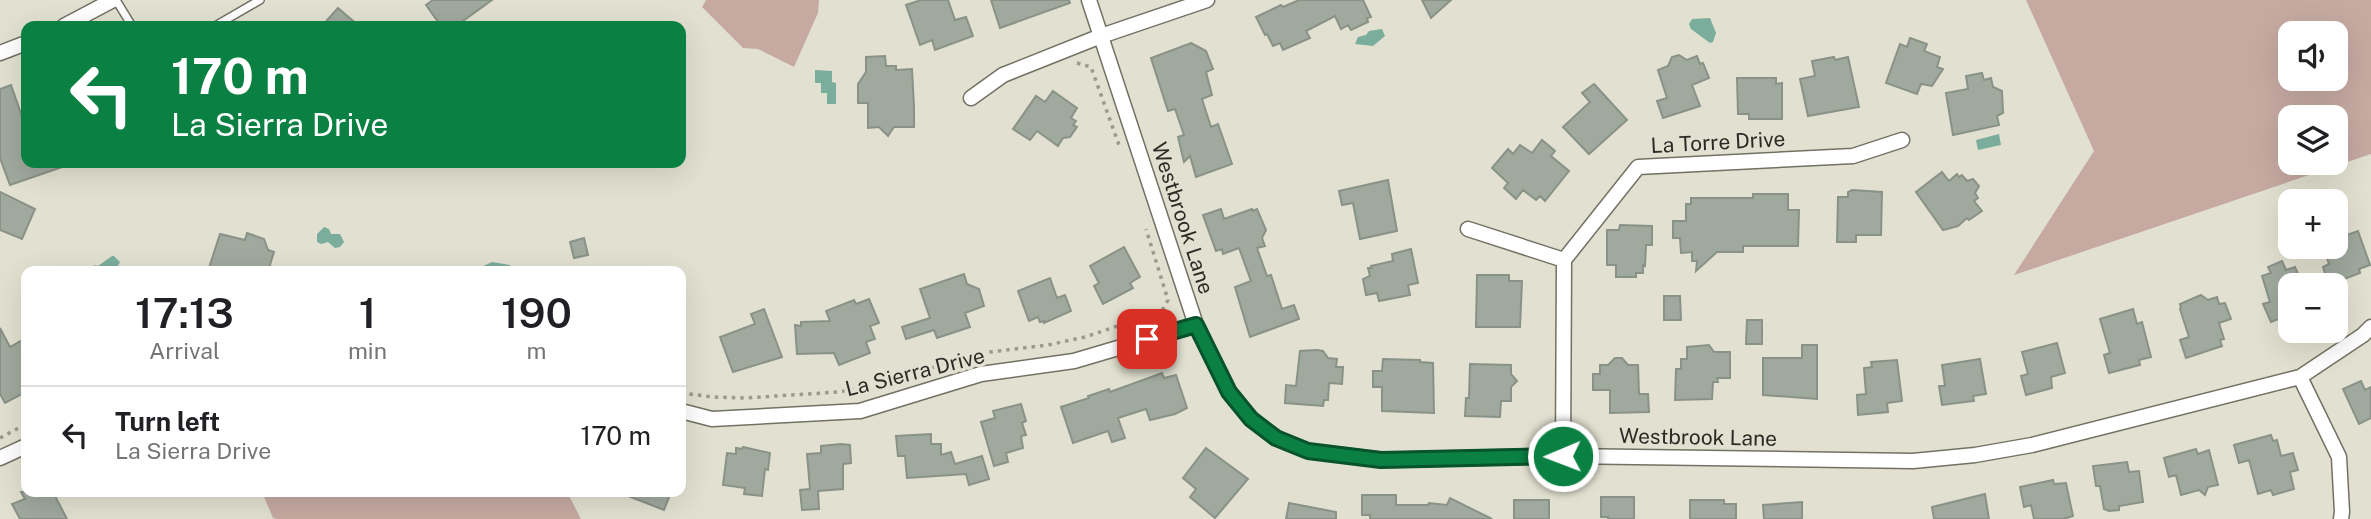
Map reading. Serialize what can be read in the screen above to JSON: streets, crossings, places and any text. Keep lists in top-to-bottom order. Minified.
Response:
{"streets":{"street":["La Torre Drive","Westbrook Lane","La Sierra Drive"]},"crossings":[["Westbrook Lane","La Sierra Drive"]],"page":{"map_buttons":["+","−"],"turn":["170 m","La Sierra Drive"],"eta":["17:13","Arrival","1","min","190","m"],"list":[{"name":"Turn left","note":"La Sierra Drive","value":"170 m"}]}}
